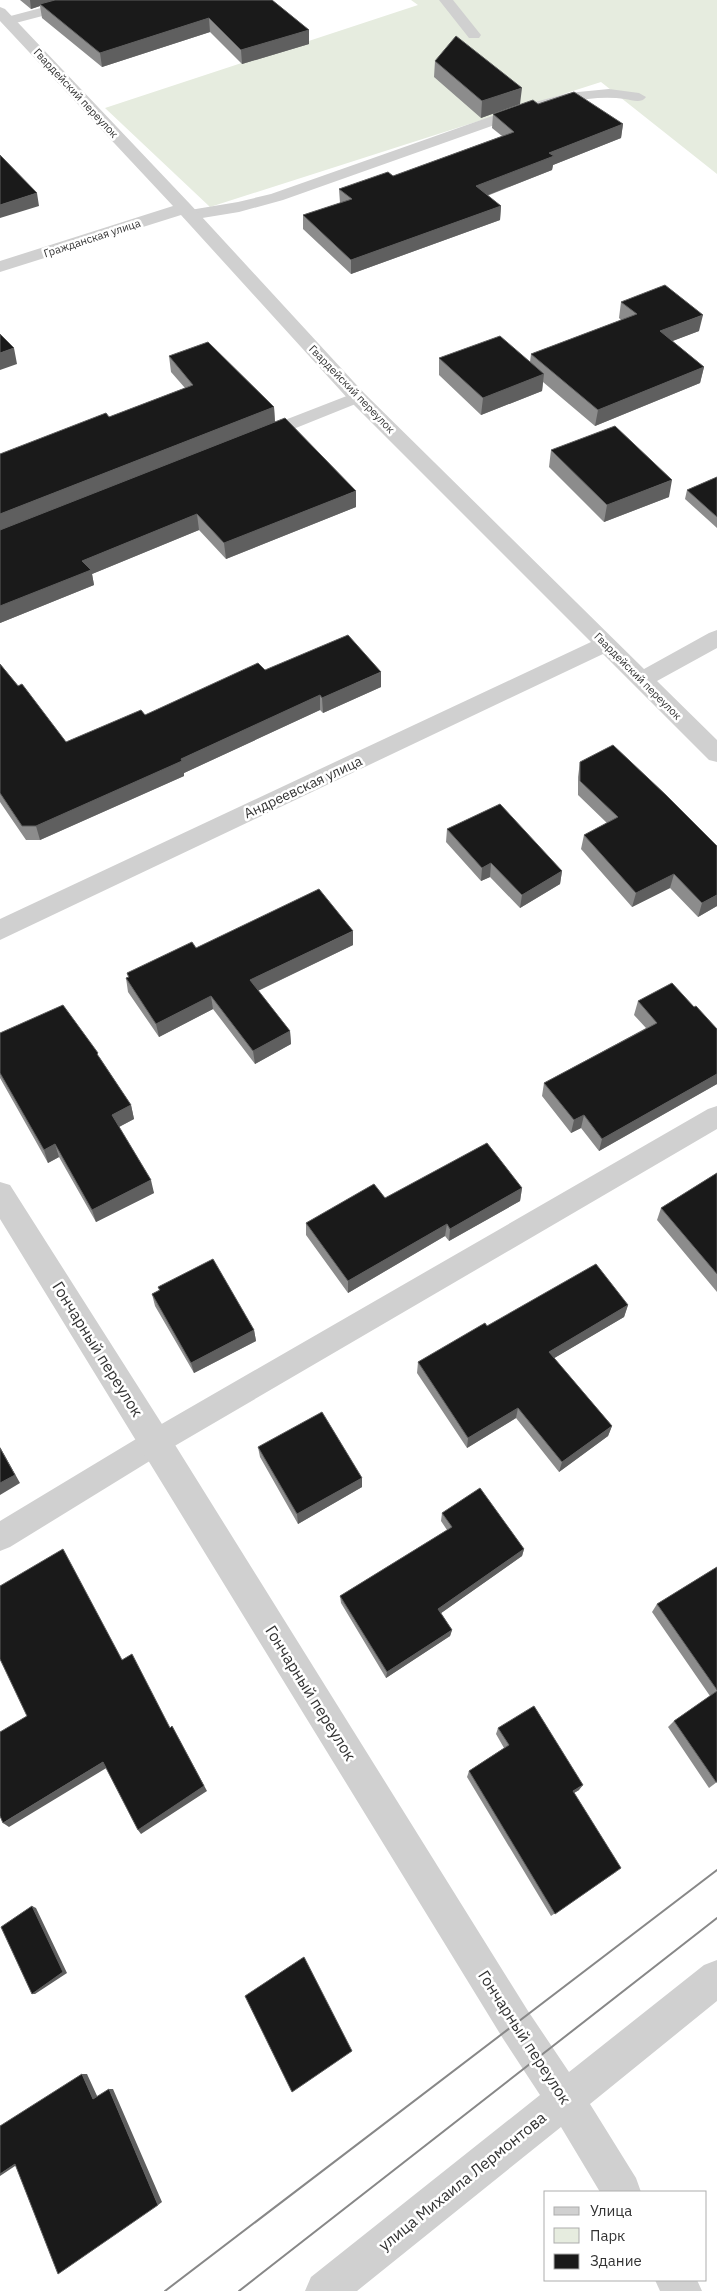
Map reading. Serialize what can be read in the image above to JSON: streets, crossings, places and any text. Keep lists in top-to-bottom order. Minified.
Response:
{"streets":{"street":["Гвардейский переулок","Гражданская улица","Андреевская улица","Гончарный переулок","улица Михаила Лермонтова"]},"crossings":[["Гвардейский переулок","Гражданская улица"],["Гвардейский переулок","Андреевская улица"],["Гончарный переулок","улица Михаила Лермонтова"]],"legend":["Улица","Парк","Здание"]}
